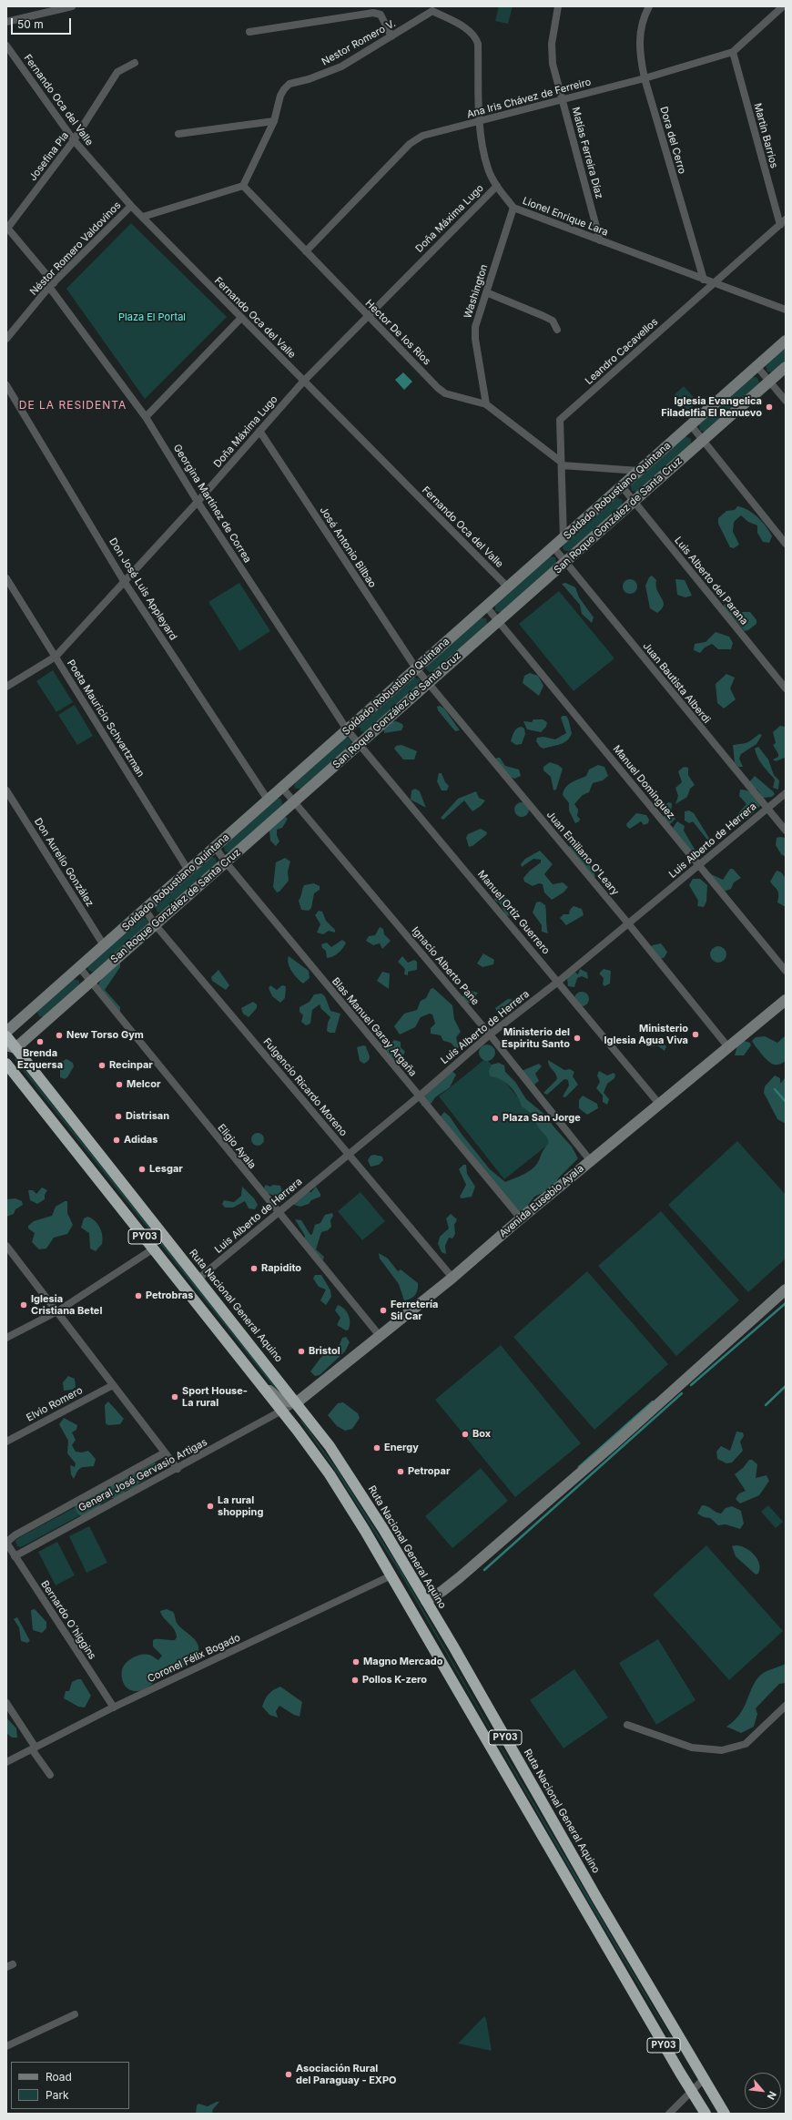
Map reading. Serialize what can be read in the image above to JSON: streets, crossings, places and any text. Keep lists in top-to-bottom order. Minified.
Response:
{"streets":{"highway":["PY03","Ruta Nacional General Aquino"],"street":["Nestor Romero V.","Ana Iris Chávez de Ferreiro","Fernando Oca del Valle","Martin Barrios","Dora del Cerro","Matías Ferreira Díaz","Josefina Pla","Lionel Enrique Lara","Doña Máxima Lugo","Néstor Romero Valdovinos","Washington","Hector De los Rios","Leandro Cacavellos","Soldado Robustiano Quintana","Georgina Martínez de Correa","San Roque González de Santa Cruz","José Antonio Bilbao","Luis Alberto del Parana","Don José Luis Appleyard","Juan Bautista Alberdi","Poeta Mauricio Schvartzman","Manuel Dominguez","Luis Alberto de Herrera","Juan Emiliano O'Leary","Don Aurelio González","Manuel Ortíz Guerrero","Ignacio Alberto Pane","Blas Manuel Garay Argaña","Fulgencio Ricardo Moreno","Eligio Ayala","Avenida Eusebio Ayala","Elvio Romero","General José Gervasio Artigas","Bernardo O´higgins","Coronel Félix Bogado"]},"crossings":[["Nestor Romero V.","Lionel Enrique Lara"],["Nestor Romero V.","Hector De los Rios"],["Ana Iris Chávez de Ferreiro","Martin Barrios"],["Ana Iris Chávez de Ferreiro","Dora del Cerro"],["Ana Iris Chávez de Ferreiro","Matías Ferreira Díaz"],["Ana Iris Chávez de Ferreiro","Lionel Enrique Lara"],["Ana Iris Chávez de Ferreiro","Hector De los Rios"],["Fernando Oca del Valle","Josefina Pla"],["Fernando Oca del Valle","Doña Máxima Lugo"],["Fernando Oca del Valle","Néstor Romero Valdovinos"],["Fernando Oca del Valle","Soldado Robustiano Quintana"],["Martin Barrios","Leandro Cacavellos"],["Dora del Cerro","Lionel Enrique Lara"],["Matías Ferreira Díaz","Lionel Enrique Lara"],["Josefina Pla","Georgina Martínez de Correa"],["Lionel Enrique Lara","Doña Máxima Lugo"],["Lionel Enrique Lara","Washington"],["Lionel Enrique Lara","Leandro Cacavellos"],["Doña Máxima Lugo","Hector De los Rios"],["Doña Máxima Lugo","Georgina Martínez de Correa"],["Doña Máxima Lugo","José Antonio Bilbao"],["Doña Máxima Lugo","Don José Luis Appleyard"],["Doña Máxima Lugo","Poeta Mauricio Schvartzman"],["Néstor Romero Valdovinos","Georgina Martínez de Correa"],["Washington","Hector De los Rios"],["Hector De los Rios","Leandro Cacavellos"],["Leandro Cacavellos","Soldado Robustiano Quintana"],["Soldado Robustiano Quintana","Georgina Martínez de Correa"],["Soldado Robustiano Quintana","José Antonio Bilbao"],["Soldado Robustiano Quintana","Luis Alberto del Parana"],["Soldado Robustiano Quintana","Don José Luis Appleyard"],["Soldado Robustiano Quintana","Juan Bautista Alberdi"],["Soldado Robustiano Quintana","Poeta Mauricio Schvartzman"],["Soldado Robustiano Quintana","Manuel Dominguez"],["Soldado Robustiano Quintana","Juan Emiliano O'Leary"],["Soldado Robustiano Quintana","Don Aurelio González"],["Soldado Robustiano Quintana","Manuel Ortíz Guerrero"],["Soldado Robustiano Quintana","Ignacio Alberto Pane"],["Soldado Robustiano Quintana","Blas Manuel Garay Argaña"],["Soldado Robustiano Quintana","Fulgencio Ricardo Moreno"],["Soldado Robustiano Quintana","Eligio Ayala"],["Georgina Martínez de Correa","Manuel Ortíz Guerrero"],["San Roque González de Santa Cruz","Luis Alberto del Parana"],["San Roque González de Santa Cruz","Juan Bautista Alberdi"],["San Roque González de Santa Cruz","Manuel Dominguez"],["San Roque González de Santa Cruz","Juan Emiliano O'Leary"],["San Roque González de Santa Cruz","Manuel Ortíz Guerrero"],["San Roque González de Santa Cruz","Ignacio Alberto Pane"],["San Roque González de Santa Cruz","Blas Manuel Garay Argaña"],["San Roque González de Santa Cruz","Fulgencio Ricardo Moreno"],["San Roque González de Santa Cruz","Eligio Ayala"],["San Roque González de Santa Cruz","Ruta Nacional General Aquino"],["José Antonio Bilbao","Juan Emiliano O'Leary"],["Juan Bautista Alberdi","Luis Alberto de Herrera"],["Manuel Dominguez","Luis Alberto de Herrera"],["Luis Alberto de Herrera","Juan Emiliano O'Leary"],["Luis Alberto de Herrera","Manuel Ortíz Guerrero"],["Luis Alberto de Herrera","Ignacio Alberto Pane"],["Luis Alberto de Herrera","Blas Manuel Garay Argaña"],["Luis Alberto de Herrera","Fulgencio Ricardo Moreno"],["Luis Alberto de Herrera","Eligio Ayala"],["Luis Alberto de Herrera","Ruta Nacional General Aquino"],["Juan Emiliano O'Leary","Avenida Eusebio Ayala"],["Manuel Ortíz Guerrero","Avenida Eusebio Ayala"],["Ignacio Alberto Pane","Avenida Eusebio Ayala"],["Blas Manuel Garay Argaña","Avenida Eusebio Ayala"],["Fulgencio Ricardo Moreno","Avenida Eusebio Ayala"],["Eligio Ayala","Avenida Eusebio Ayala"],["Avenida Eusebio Ayala","Ruta Nacional General Aquino"],["Avenida Eusebio Ayala","General José Gervasio Artigas"],["PY03","General José Gervasio Artigas"],["PY03","Coronel Félix Bogado"],["Ruta Nacional General Aquino","General José Gervasio Artigas"],["General José Gervasio Artigas","Bernardo O´higgins"],["Bernardo O´higgins","Coronel Félix Bogado"]],"districts":["DE LA RESIDENTA"],"parks":["Plaza El Portal"],"places":["Iglesia Evangelica Filadelfia El Renuevo","Ministerio Iglesia Agua Viva","New Torso Gym","Ministerio del Espiritu Santo","Brenda Ezquersa","Recinpar","Melcor","Distrisan","Plaza San Jorge","Adidas","Lesgar","Rapidito","Petrobras","Iglesia Cristiana Betel","Ferretería Sil Car","Bristol","Sport House- La rural","Box","Energy","Petropar","La rural shopping","Magno Mercado","Pollos K-zero","Asociación Rural del Paraguay - EXPO"],"legend":["Road","Park"],"scale_bar":"50 m","north":"bottom right"}
